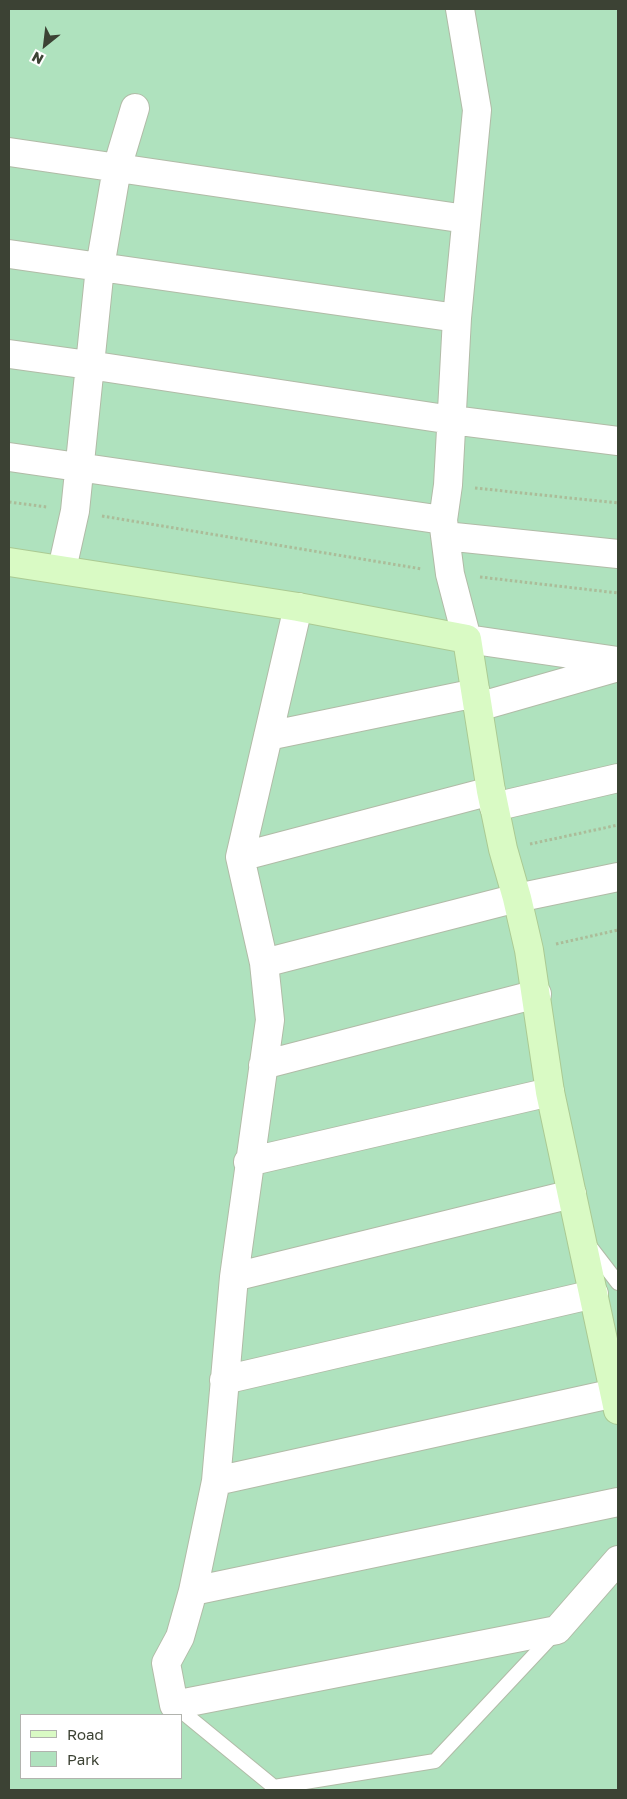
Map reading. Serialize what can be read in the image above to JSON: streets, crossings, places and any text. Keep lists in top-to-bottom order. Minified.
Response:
{"legend":["Road","Park"],"north":"bottom left"}
